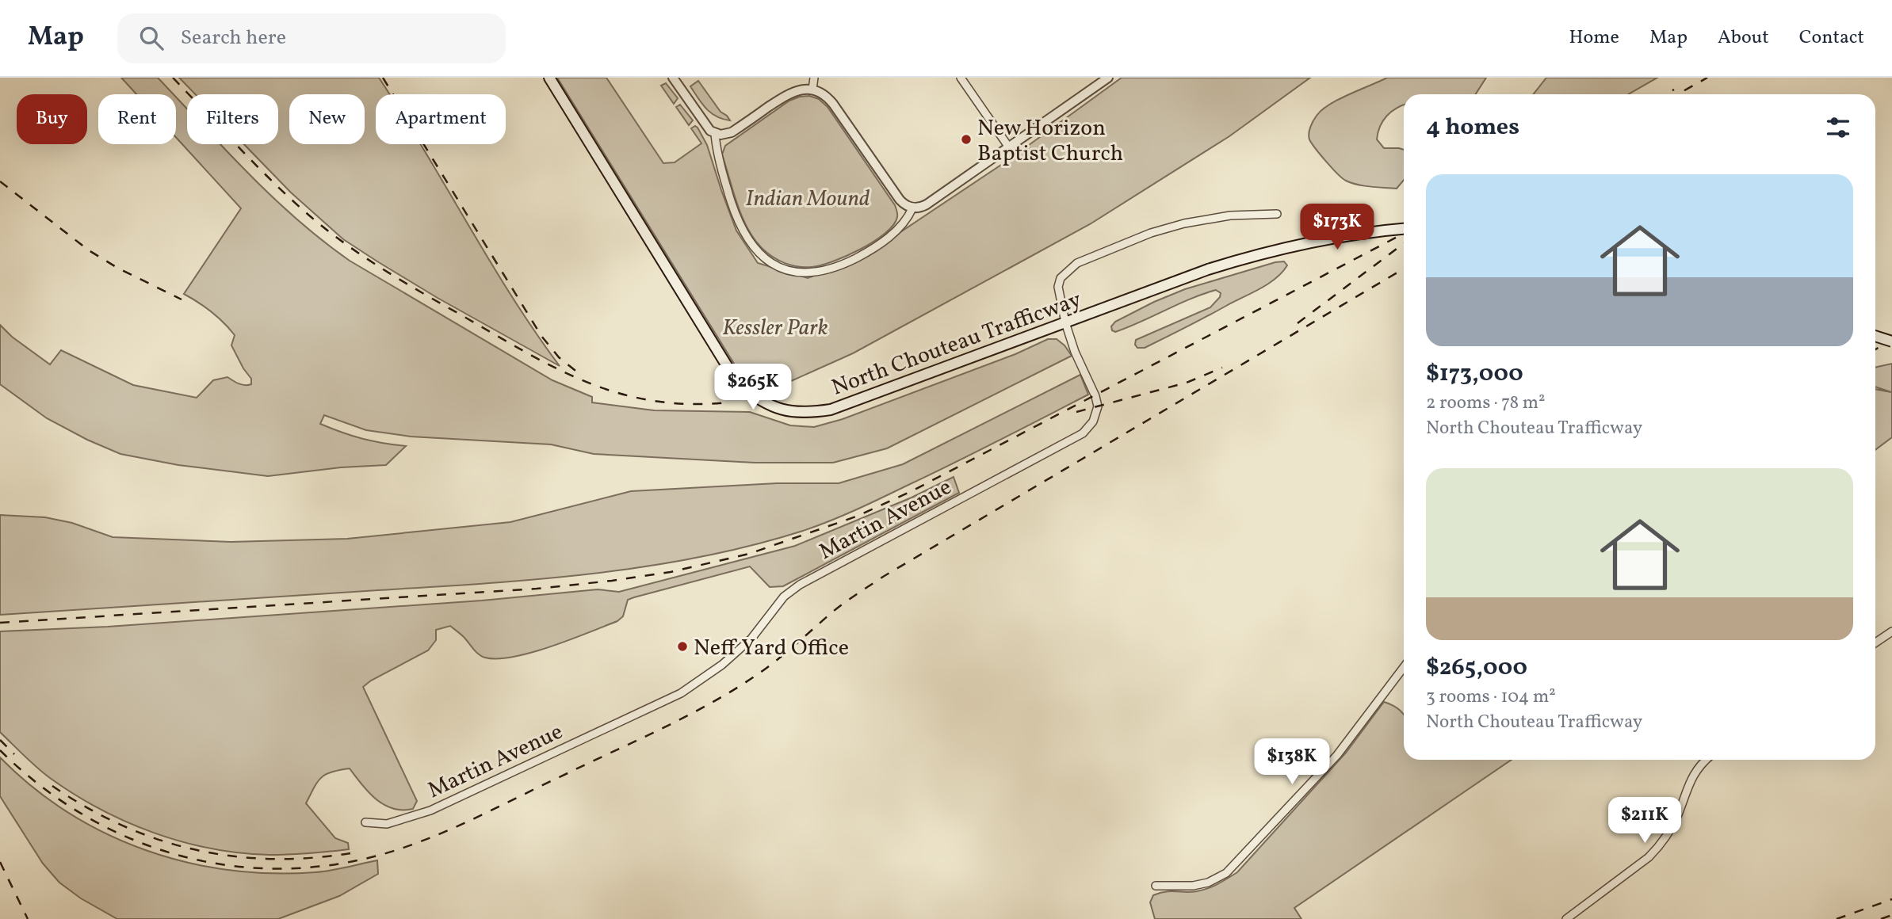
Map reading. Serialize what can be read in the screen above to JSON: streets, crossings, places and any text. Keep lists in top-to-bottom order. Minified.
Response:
{"streets":{"main road":["North Chouteau Trafficway"],"street":["Martin Avenue"]},"crossings":[["North Chouteau Trafficway","Martin Avenue"]],"parks":["Indian Mound","Kessler Park"],"places":["New Horizon Baptist Church","Neff Yard Office"],"page":{"header":"Map","search":"Search here","nav":["Home","Map","About","Contact"],"chip":["Buy","Rent","Filters","New","Apartment"],"heading":"4 homes","list":[{"name":"$173,000","note":"2 rooms · 78 m² · North Chouteau Trafficway"},{"name":"$265,000","note":"3 rooms · 104 m² · North Chouteau Trafficway"}],"price":["$173K","$265K","$138K","$211K"]}}
